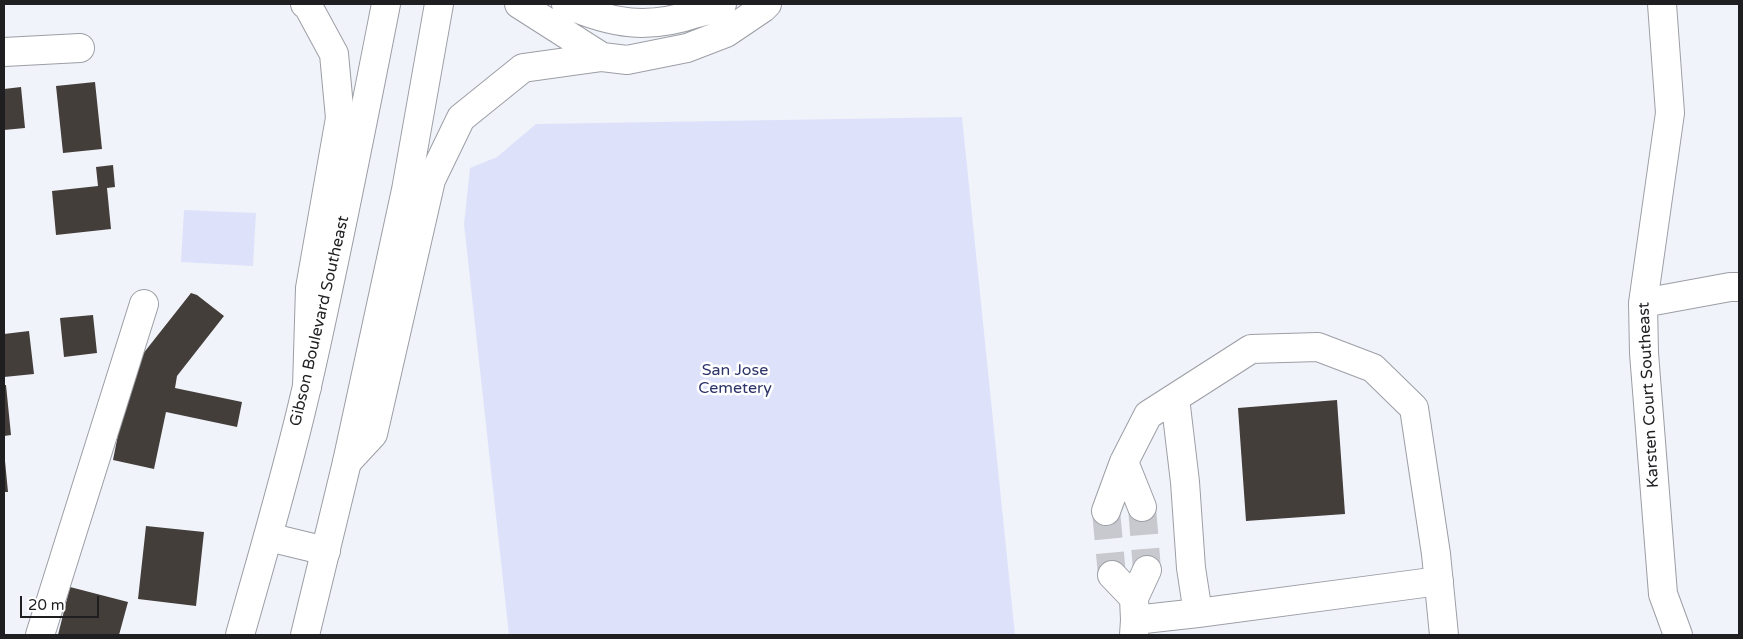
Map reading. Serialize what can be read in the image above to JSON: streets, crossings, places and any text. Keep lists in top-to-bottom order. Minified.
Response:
{"streets":{"main road":["Gibson Boulevard Southeast","Karsten Court Southeast"]},"parks":["San Jose Cemetery"],"scale_bar":"20 m"}
